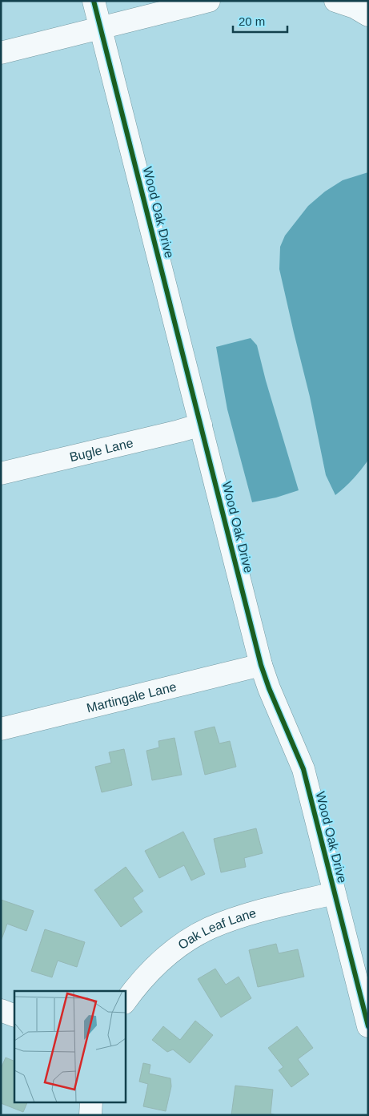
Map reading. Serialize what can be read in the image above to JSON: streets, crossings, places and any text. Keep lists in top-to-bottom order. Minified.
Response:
{"streets":{"street":["Wood Oak Drive","Bugle Lane","Martingale Lane","Oak Leaf Lane"]},"crossings":[["Wood Oak Drive","Bugle Lane"],["Wood Oak Drive","Martingale Lane"],["Wood Oak Drive","Oak Leaf Lane"]],"scale_bar":"20 m"}
